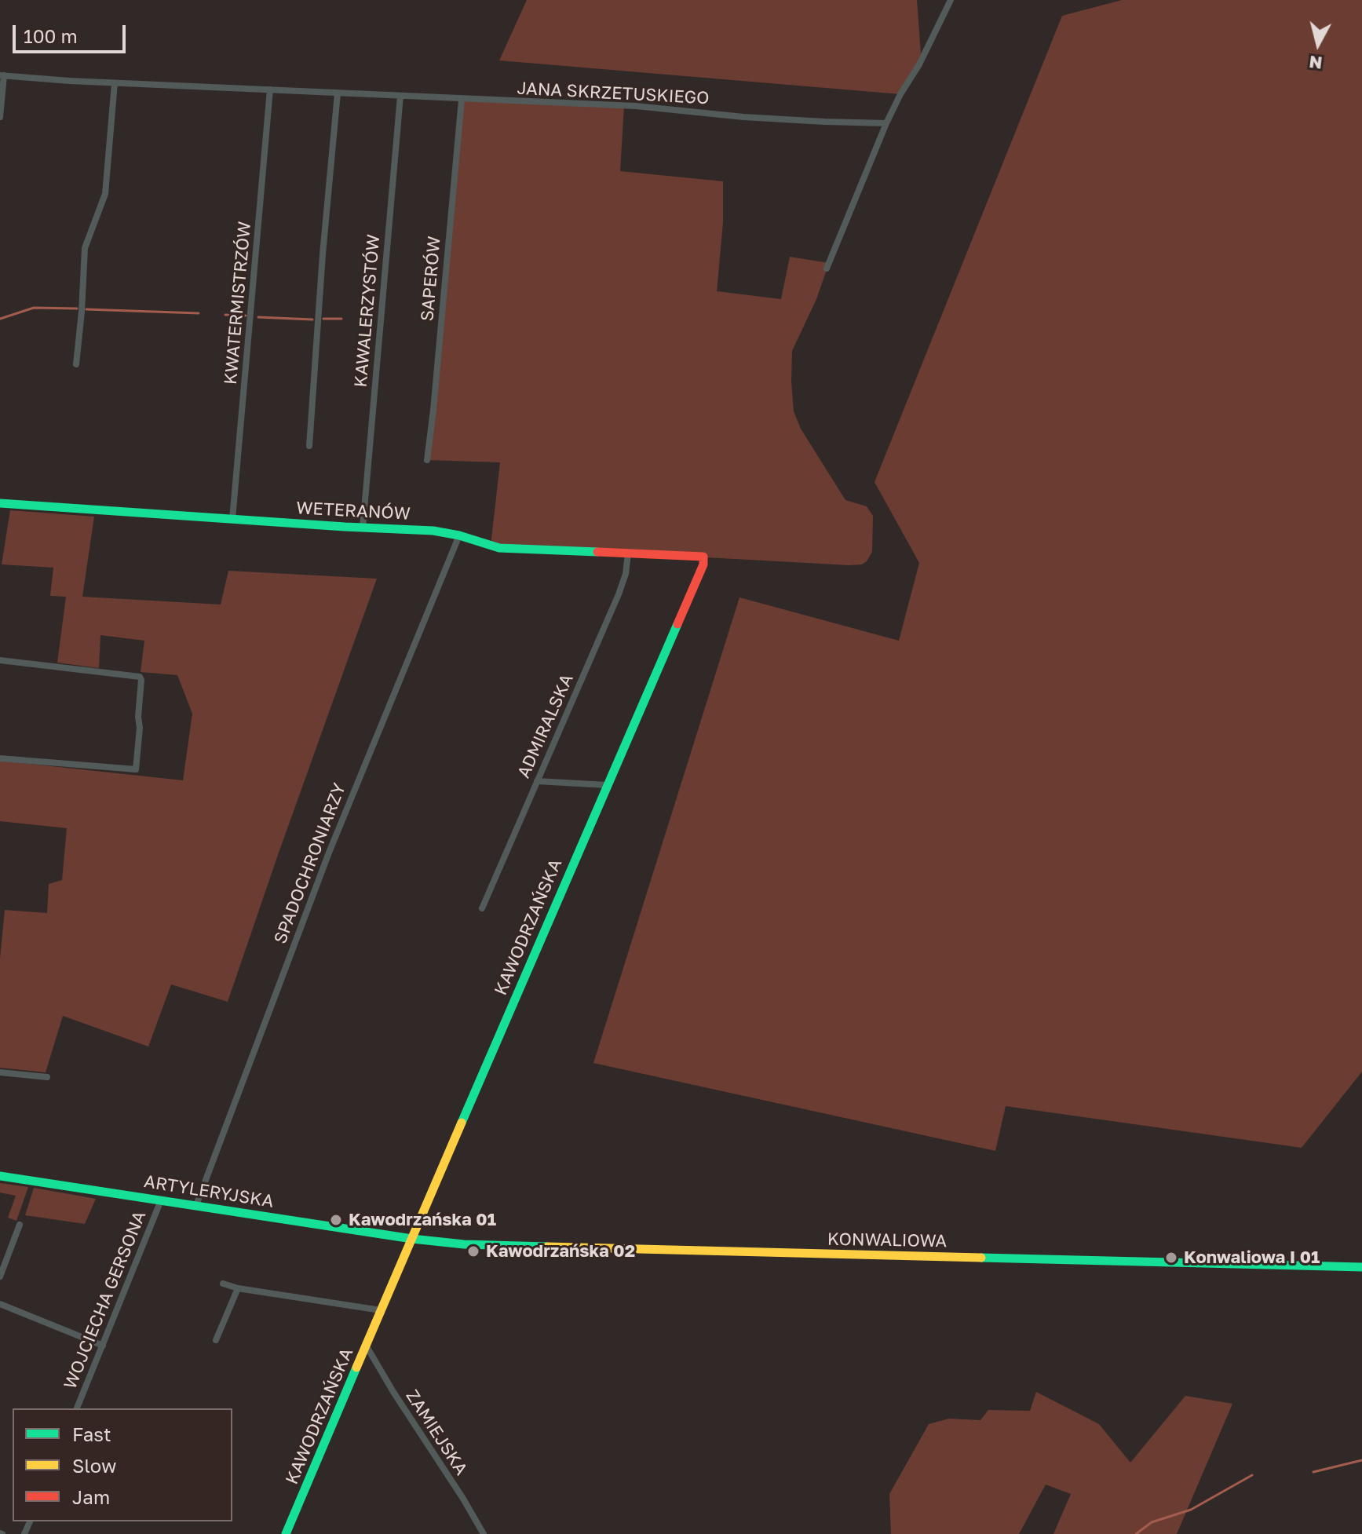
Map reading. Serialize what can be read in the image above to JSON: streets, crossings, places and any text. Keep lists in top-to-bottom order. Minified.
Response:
{"streets":{"street":["JANA SKRZETUSKIEGO","SAPERÓW","KWATERMISTRZÓW","KAWALERZYSTÓW","WETERANÓW","ADMIRALSKA","SPADOCHRONIARZY","KAWODRZAŃSKA","ARTYLERYJSKA","KONWALIOWA","WOJCIECHA GERSONA","ZAMIEJSKA"]},"crossings":[["JANA SKRZETUSKIEGO","SAPERÓW"],["JANA SKRZETUSKIEGO","KWATERMISTRZÓW"],["JANA SKRZETUSKIEGO","KAWALERZYSTÓW"],["KWATERMISTRZÓW","WETERANÓW"],["KAWALERZYSTÓW","WETERANÓW"],["WETERANÓW","ADMIRALSKA"],["WETERANÓW","SPADOCHRONIARZY"],["WETERANÓW","KAWODRZAŃSKA"],["SPADOCHRONIARZY","ARTYLERYJSKA"],["KAWODRZAŃSKA","ARTYLERYJSKA"],["KAWODRZAŃSKA","KONWALIOWA"],["KAWODRZAŃSKA","ZAMIEJSKA"],["ARTYLERYJSKA","KONWALIOWA"],["ARTYLERYJSKA","WOJCIECHA GERSONA"]],"places":["Kawodrzańska 01","Kawodrzańska 02","Konwaliowa I 01"],"legend":["Fast","Slow","Jam"],"scale_bar":"100 m","north":"bottom"}
